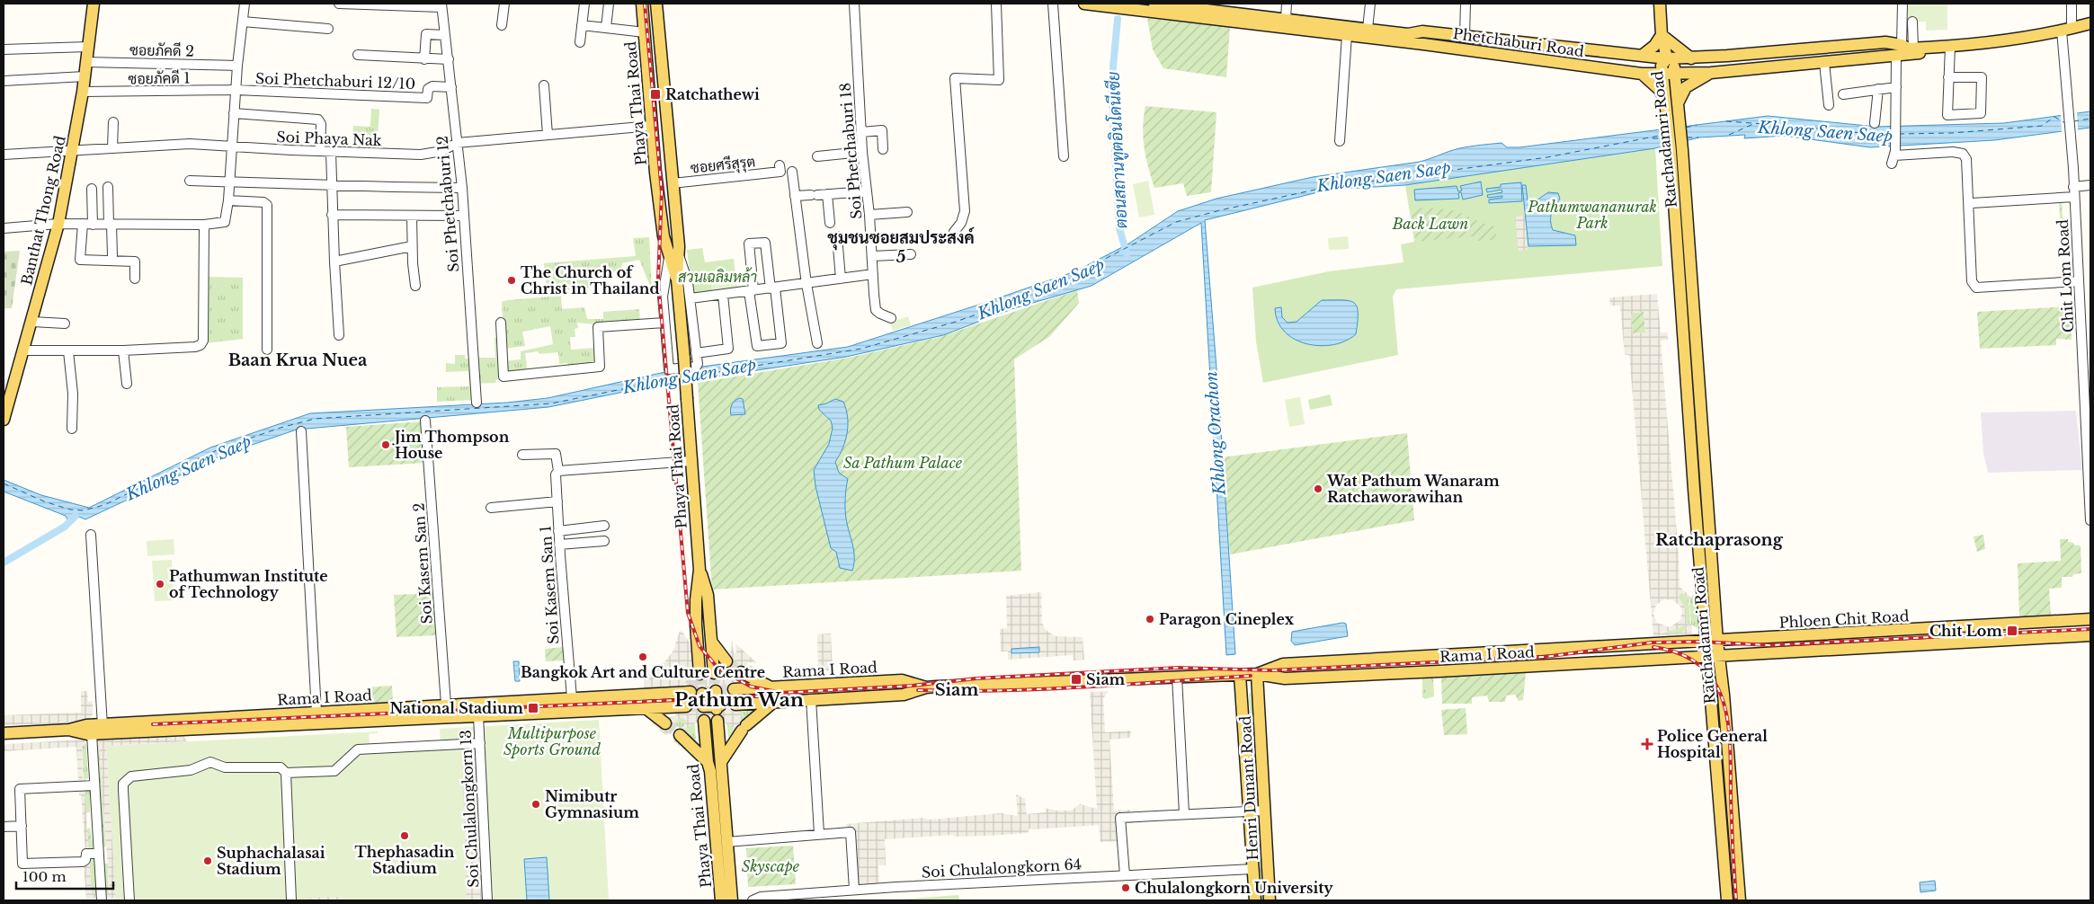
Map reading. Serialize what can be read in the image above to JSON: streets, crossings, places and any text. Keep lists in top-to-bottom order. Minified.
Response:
{"streets":{"main road":["Phetchaburi Road","Phaya Thai Road","Ratchadamri Road","Banthat Thong Road","Phloen Chit Road","Rama I Road","Henri Dunant Road"],"street":["ซอยภัคดี 2","ซอยภัคดี 1","Soi Phetchaburi 12/10","Soi Phaya Nak","Soi Phetchaburi 18","ซอยศรีสุรุต","Soi Phetchaburi 12","Chit Lom Road","Soi Kasem San 2","Soi Kasem San 1","Soi Chulalongkorn 13","Soi Chulalongkorn 64"]},"crossings":[["Phetchaburi Road","Ratchadamri Road"],["Phetchaburi Road","Chit Lom Road"],["ซอยภัคดี 2","Banthat Thong Road"],["ซอยภัคดี 1","Soi Phetchaburi 12/10"],["ซอยภัคดี 1","Banthat Thong Road"],["Soi Phetchaburi 12/10","Soi Phetchaburi 12"],["Phaya Thai Road","Soi Phaya Nak"],["Phaya Thai Road","ซอยศรีสุรุต"],["Soi Phaya Nak","Soi Phetchaburi 12"],["Soi Phaya Nak","Banthat Thong Road"],["Ratchadamri Road","Phloen Chit Road"],["Ratchadamri Road","Rama I Road"],["Soi Kasem San 2","Rama I Road"],["Soi Kasem San 1","Rama I Road"],["Phloen Chit Road","Rama I Road"],["Rama I Road","Henri Dunant Road"],["Rama I Road","Soi Chulalongkorn 13"],["Henri Dunant Road","Soi Chulalongkorn 64"]],"districts":["ชุมชนซอยสมประสงค์ 5","Baan Krua Nuea","Ratchaprasong","Siam","Pathum Wan"],"water":["Khlong Saen Saep","ตอนสถานทูตอินโดนีเซีย","Khlong Orachon"],"parks":["Pathumwananurak Park","Back Lawn","สวนเฉลิมหล้า","Sa Pathum Palace","Multipurpose Sports Ground","Skyscape"],"places":{"transit":["Ratchathewi","Chit Lom","Siam","National Stadium"],"other":["The Church of Christ in Thailand","Jim Thompson House","Wat Pathum Wanaram Ratchaworawihan","Pathumwan Institute of Technology","Paragon Cineplex","Bangkok Art and Culture Centre","Nimibutr Gymnasium","Thephasadin Stadium","Suphachalasai Stadium","Chulalongkorn University"],"health":["Police General Hospital"]},"scale_bar":"100 m"}
